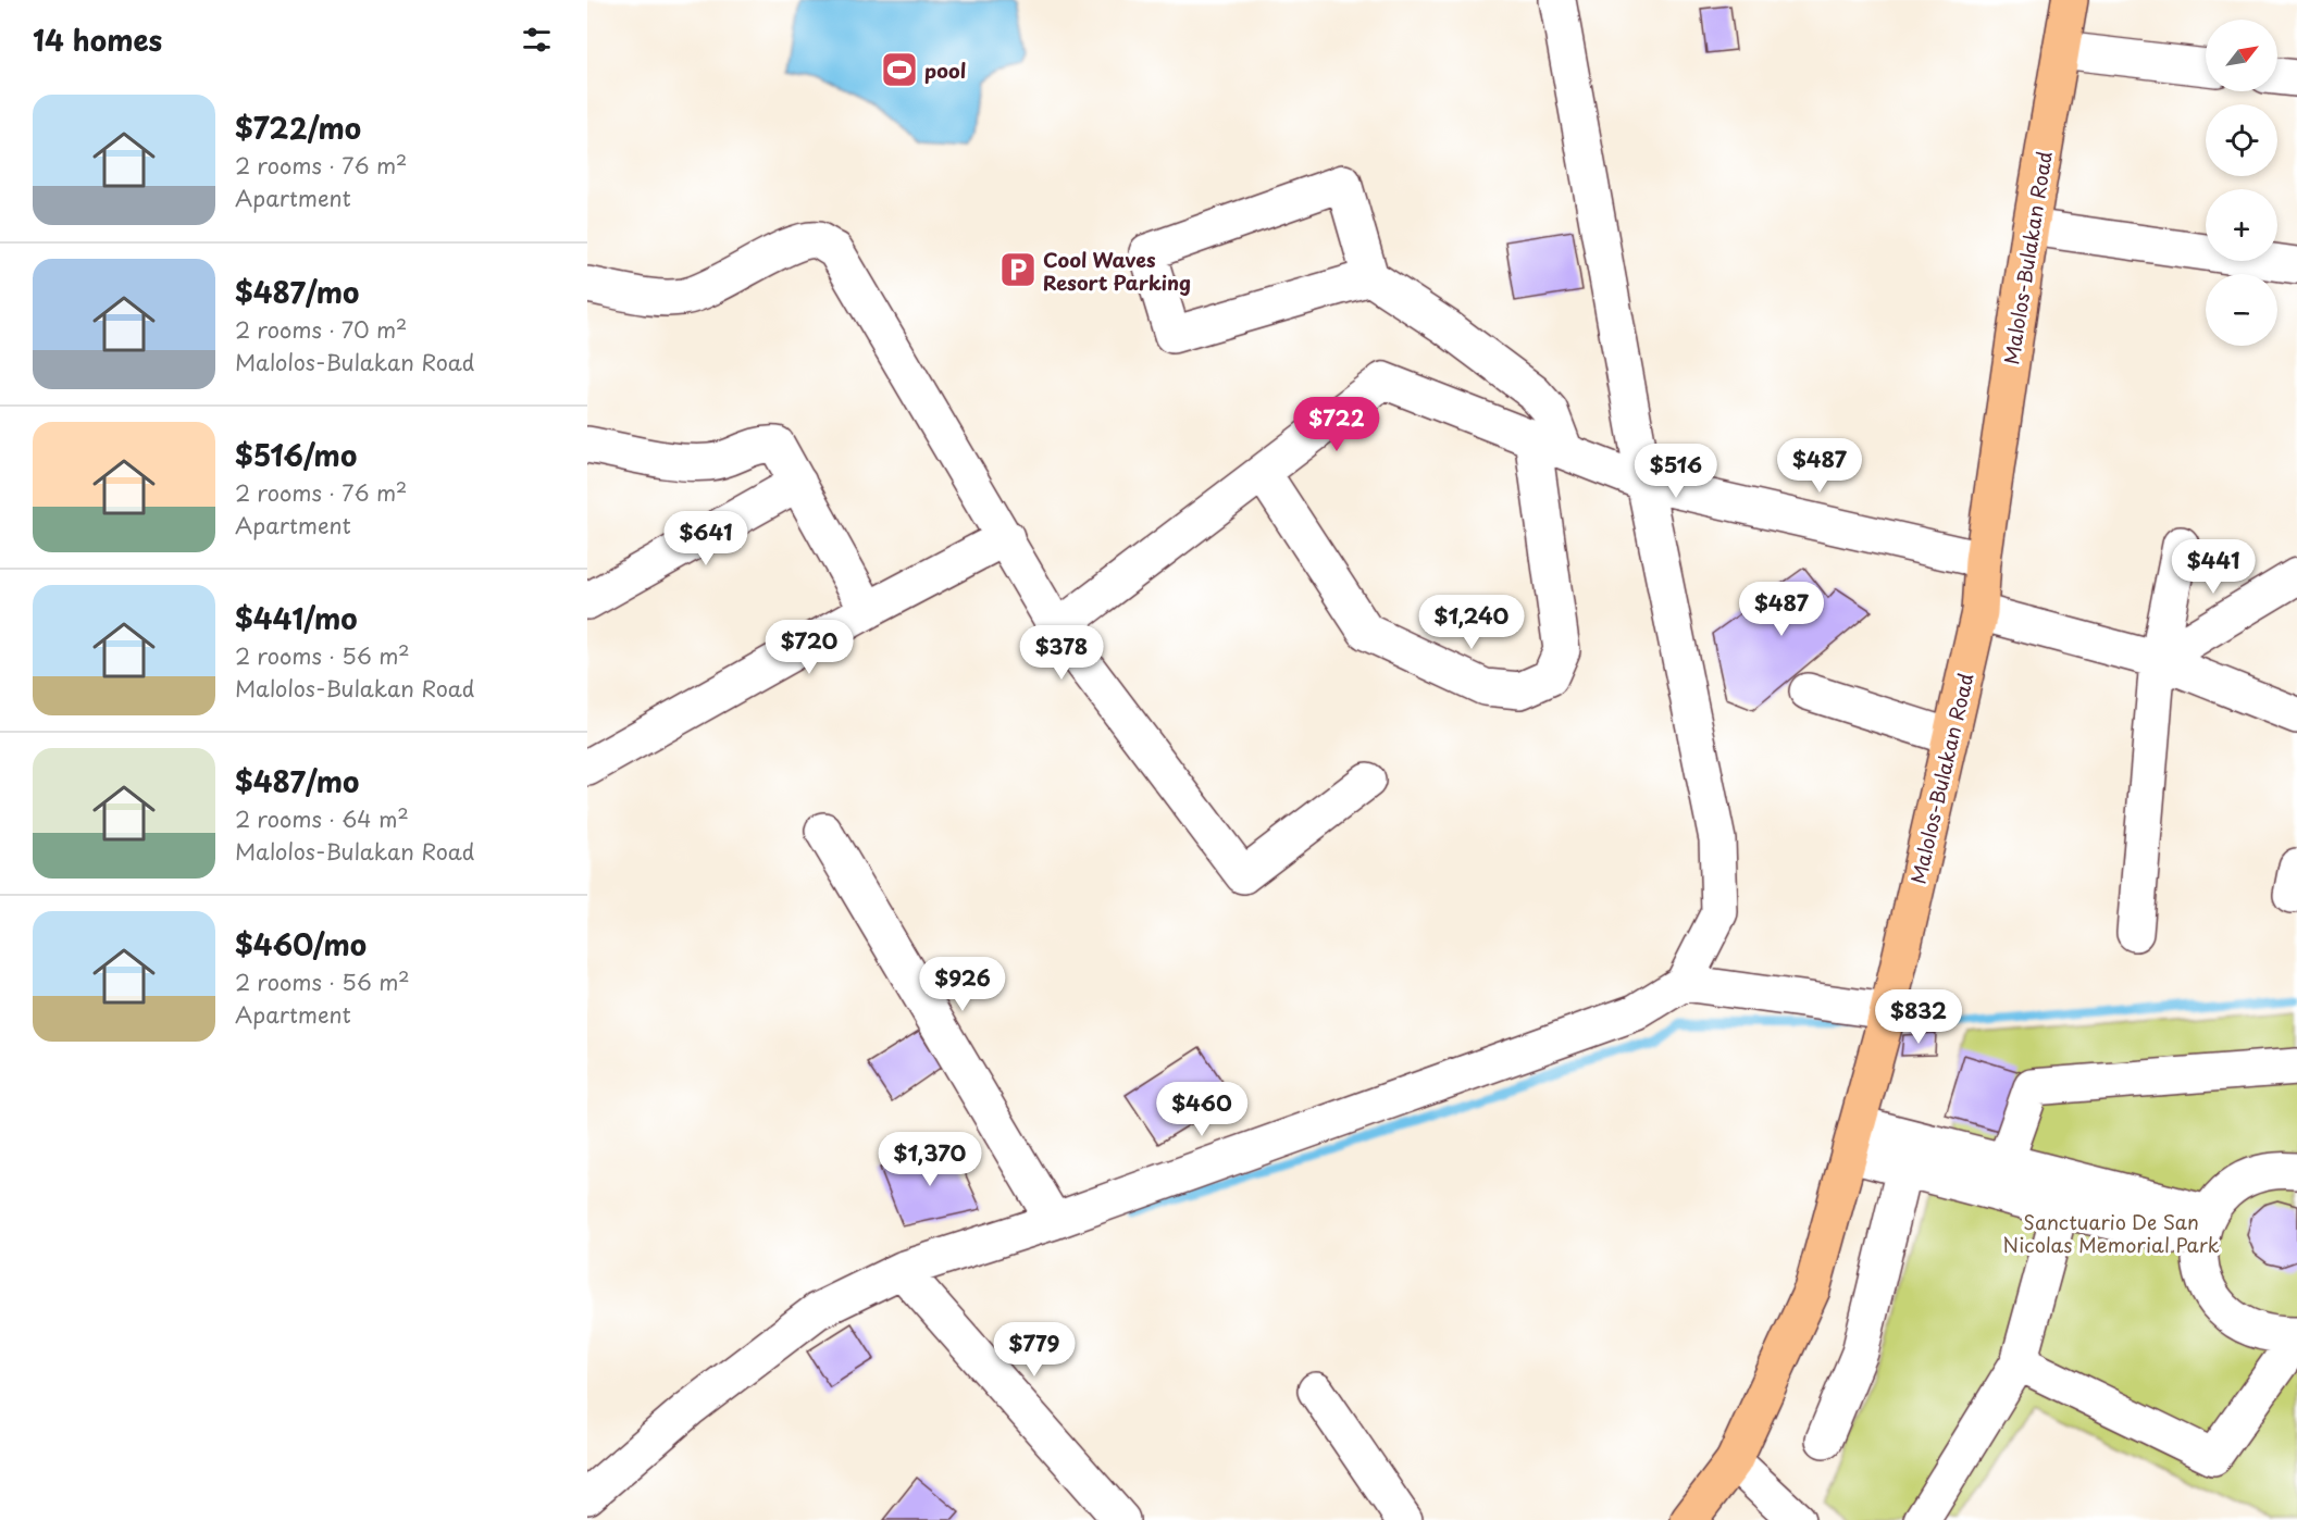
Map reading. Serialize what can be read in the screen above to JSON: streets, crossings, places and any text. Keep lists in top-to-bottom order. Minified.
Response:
{"streets":{"main road":["Malolos-Bulakan Road"]},"parks":["Sanctuario De San Nicolas Memorial Park"],"places":{"sports":["pool"],"parking":["Cool Waves Resort Parking"]},"north":"top right","page":{"heading":"14 homes","map_buttons":["+","−"],"list":[{"name":"$722/mo","note":"2 rooms · 76 m² · Apartment"},{"name":"$487/mo","note":"2 rooms · 70 m² · Malolos-Bulakan Road"},{"name":"$516/mo","note":"2 rooms · 76 m² · Apartment"},{"name":"$441/mo","note":"2 rooms · 56 m² · Malolos-Bulakan Road"},{"name":"$487/mo","note":"2 rooms · 64 m² · Malolos-Bulakan Road"},{"name":"$460/mo","note":"2 rooms · 56 m² · Apartment"}],"price":["$722","$487","$516","$641","$441","$487","$1,240","$720","$378","$926","$832","$460","$1,370","$779"]}}
